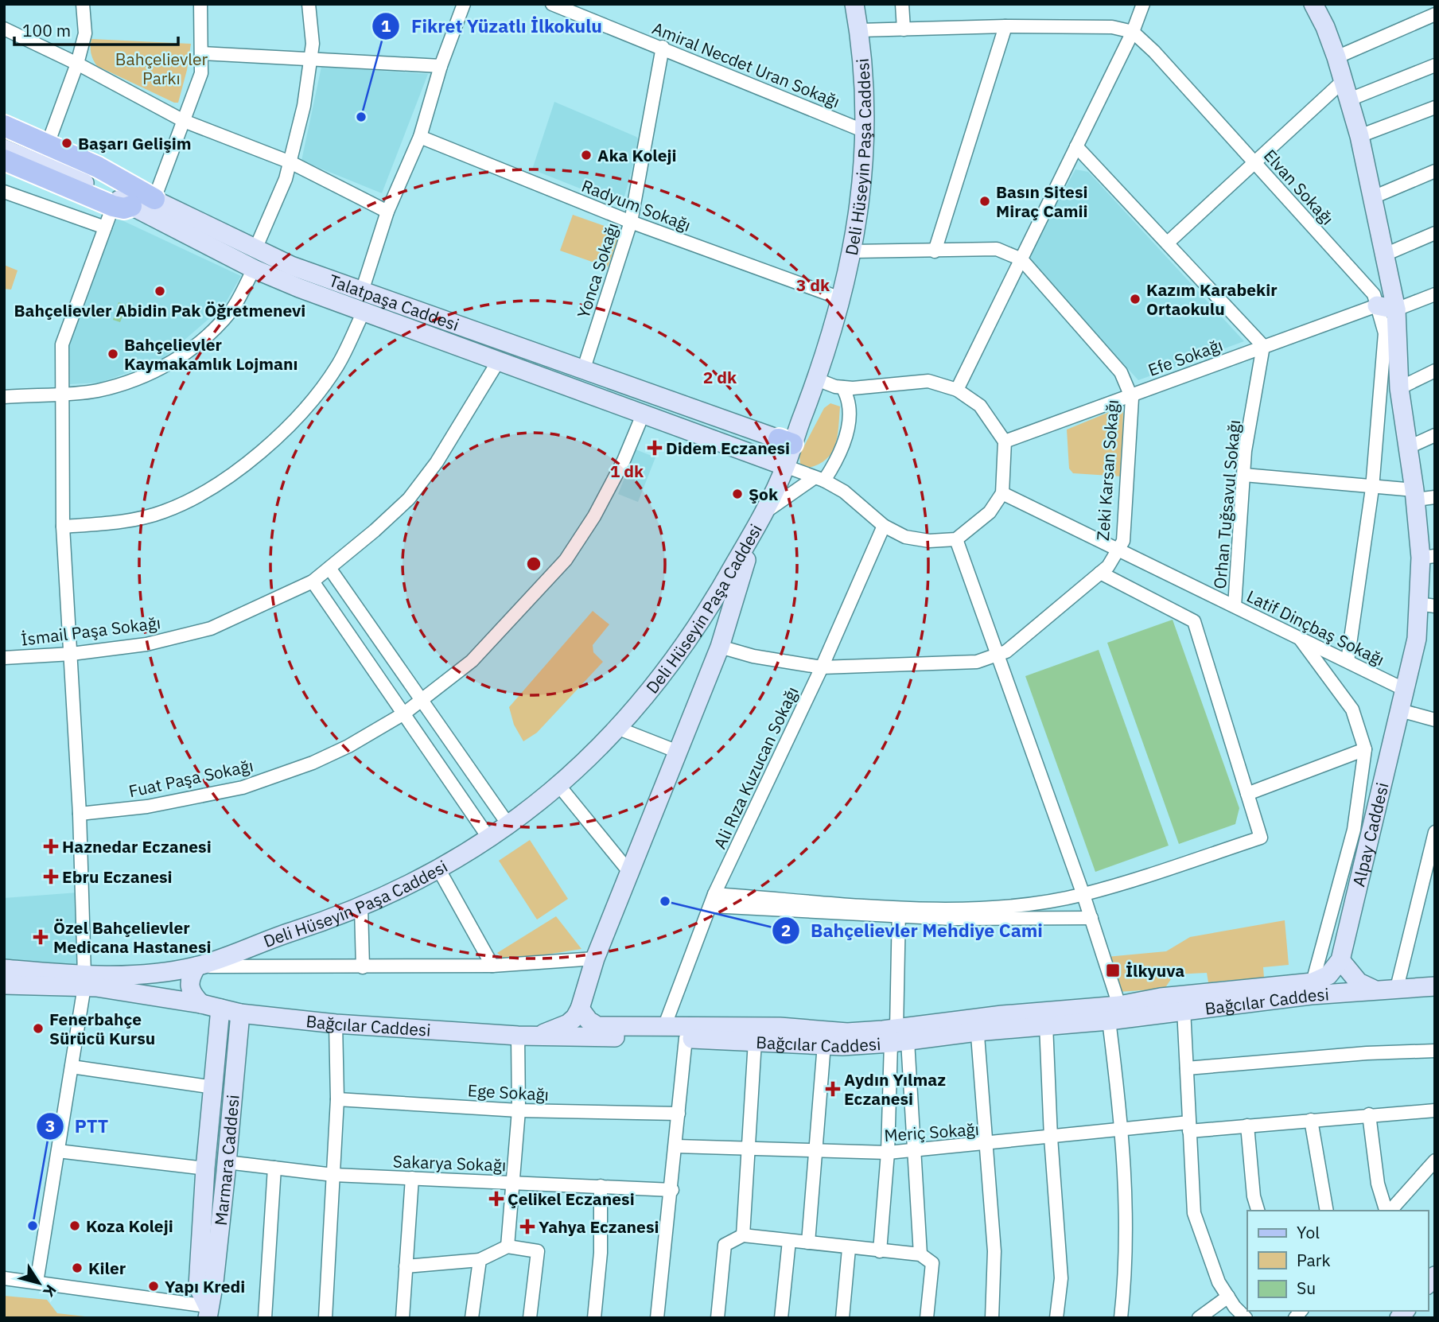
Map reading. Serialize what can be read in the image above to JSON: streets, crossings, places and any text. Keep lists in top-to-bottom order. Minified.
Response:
{"streets":{"main road":["Deli Hüseyin Paşa Caddesi","Talatpaşa Caddesi","Alpay Caddesi","Bağcılar Caddesi","Marmara Caddesi"],"street":["Amiral Necdet Uran Sokağı","Elvan Sokağı","Radyum Sokağı","Yonca Sokağı","Efe Sokağı","Zeki Karsan Sokağı","Orhan Tuğsavul Sokağı","Latif Dinçbaş Sokağı","İsmail Paşa Sokağı","Ali Rıza Kuzucan Sokağı","Fuat Paşa Sokağı","Ege Sokağı","Meriç Sokağı","Sakarya Sokağı"]},"crossings":[["Amiral Necdet Uran Sokağı","Deli Hüseyin Paşa Caddesi"],["Amiral Necdet Uran Sokağı","Yonca Sokağı"],["Deli Hüseyin Paşa Caddesi","Radyum Sokağı"],["Deli Hüseyin Paşa Caddesi","Talatpaşa Caddesi"],["Deli Hüseyin Paşa Caddesi","Zeki Karsan Sokağı"],["Deli Hüseyin Paşa Caddesi","Bağcılar Caddesi"],["Elvan Sokağı","Efe Sokağı"],["Elvan Sokağı","Latif Dinçbaş Sokağı"],["Radyum Sokağı","Yonca Sokağı"],["Yonca Sokağı","Talatpaşa Caddesi"],["Talatpaşa Caddesi","İsmail Paşa Sokağı"],["Talatpaşa Caddesi","Fuat Paşa Sokağı"],["Efe Sokağı","Zeki Karsan Sokağı"],["Efe Sokağı","Orhan Tuğsavul Sokağı"],["Zeki Karsan Sokağı","Latif Dinçbaş Sokağı"],["Zeki Karsan Sokağı","Ali Rıza Kuzucan Sokağı"],["Orhan Tuğsavul Sokağı","Latif Dinçbaş Sokağı"],["Latif Dinçbaş Sokağı","Alpay Caddesi"],["Bağcılar Caddesi","Marmara Caddesi"],["Marmara Caddesi","Sakarya Sokağı"]],"parks":["Bahçelievler Parkı"],"places":{"other":["Fikret Yüzatlı İlkokulu","Başarı Gelişim","Aka Koleji","Basın Sitesi Miraç Camii","Bahçelievler Abidin Pak Öğretmenevi","Kazım Karabekir Ortaokulu","Bahçelievler Kaymakamlık Lojmanı","Şok","Bahçelievler Mehdiye Cami","Fenerbahçe Sürücü Kursu","PTT","Koza Koleji","Kiler","Yapı Kredi"],"health":["Didem Eczanesi","Haznedar Eczanesi","Ebru Eczanesi","Özel Bahçelievler Medicana Hastanesi","Aydın Yılmaz Eczanesi","Çelikel Eczanesi","Yahya Eczanesi"],"transit":["İlkyuva"]},"legend":["Yol","Park","Su"],"scale_bar":"100 m","north":"bottom right","rings":["3 dk","2 dk","1 dk"]}
